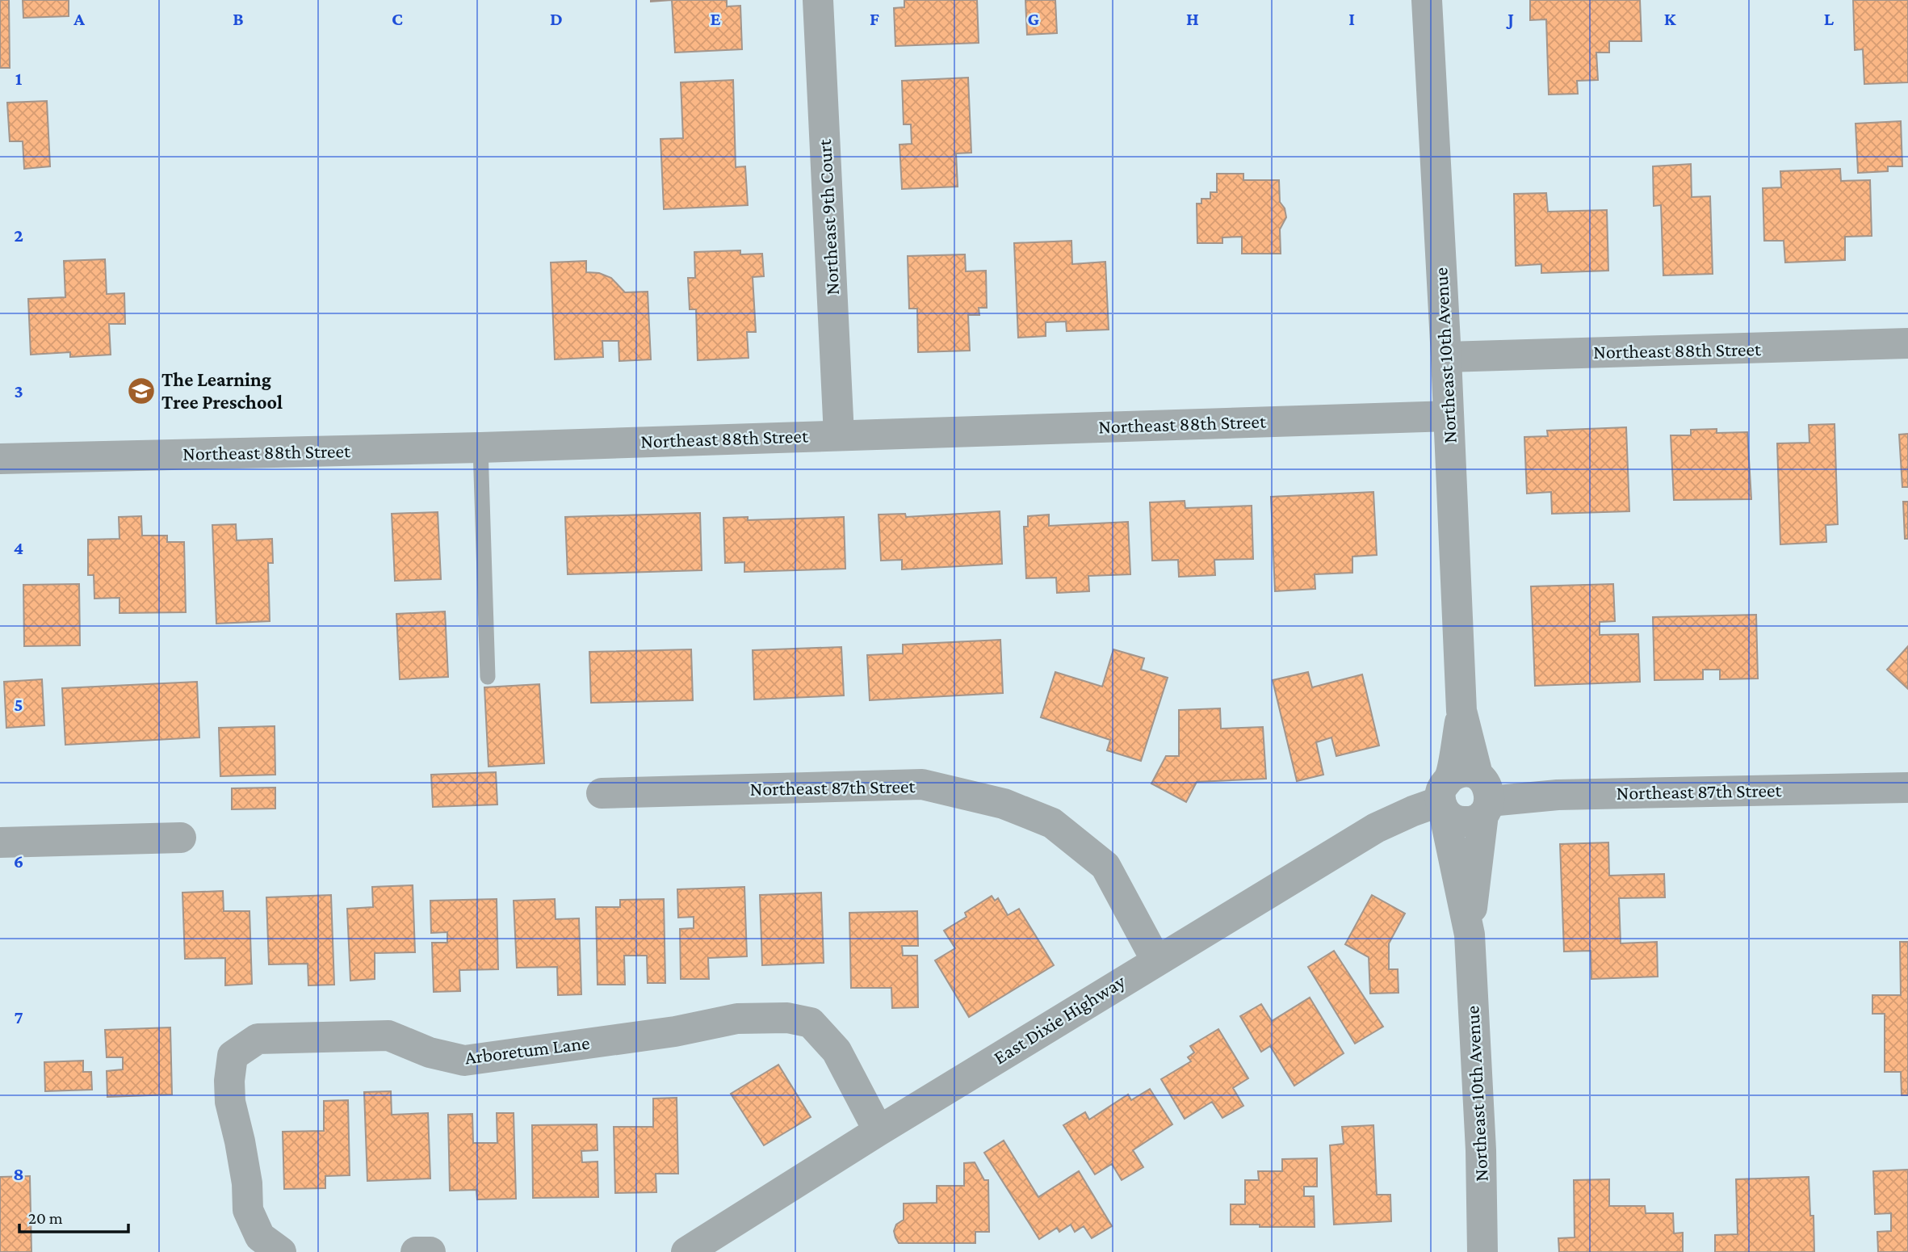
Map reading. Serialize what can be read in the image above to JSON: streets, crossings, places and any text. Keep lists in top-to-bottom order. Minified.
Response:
{"streets":{"street":["Northeast 9th Court","Northeast 88th Street","Northeast 10th Avenue","Northeast 87th Street","East Dixie Highway","Arboretum Lane"]},"crossings":[["Northeast 9th Court","Northeast 88th Street"],["Northeast 88th Street","Northeast 10th Avenue"],["Northeast 10th Avenue","Northeast 87th Street"],["Northeast 10th Avenue","East Dixie Highway"],["Northeast 87th Street","East Dixie Highway"],["East Dixie Highway","Arboretum Lane"]],"places":{"school or university":["The Learning Tree Preschool"]},"scale_bar":"20 m","grid":{"columns":["A","B","C","D","E","F","G","H","I","J","K","L"],"rows":["1","2","3","4","5","6","7","8"]}}
